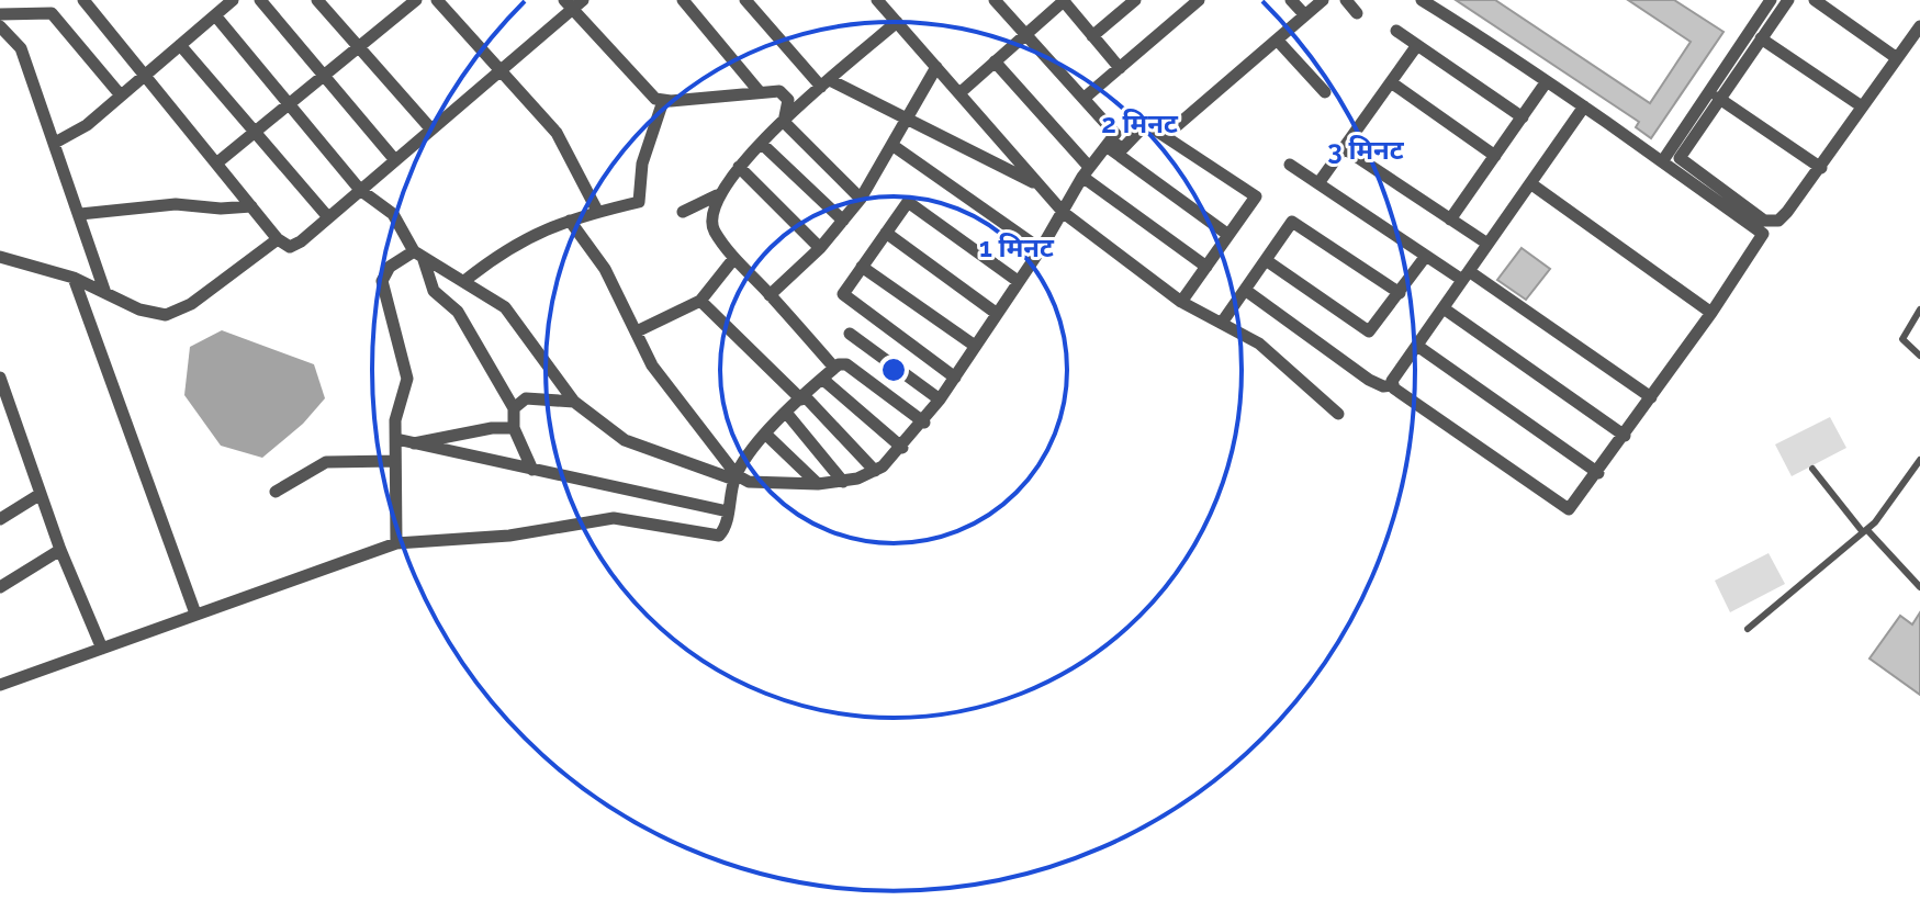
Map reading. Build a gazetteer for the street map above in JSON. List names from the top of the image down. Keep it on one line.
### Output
{"rings":["2 मिनट","3 मिनट","1 मिनट"]}
